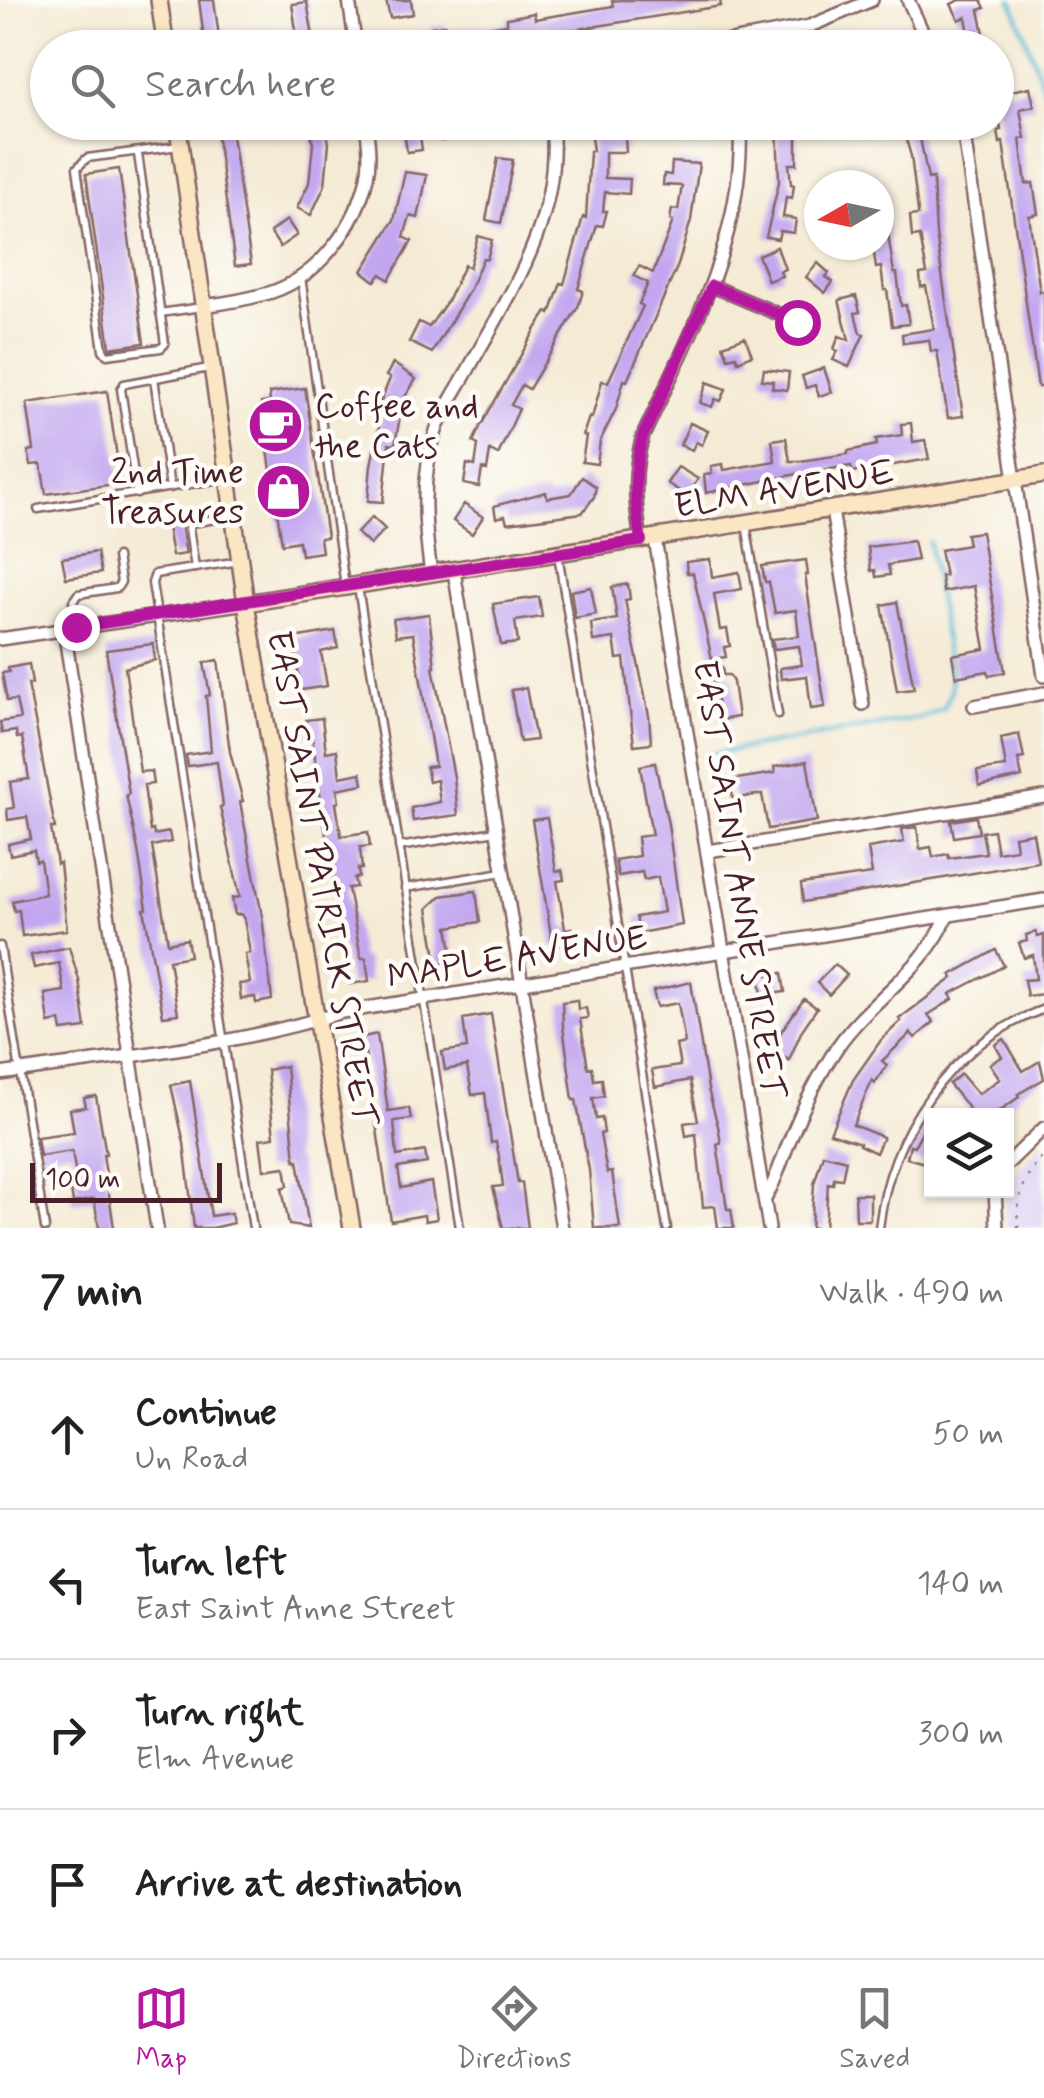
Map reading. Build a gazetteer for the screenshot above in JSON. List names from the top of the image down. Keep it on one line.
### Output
{"streets":{"main road":["ELM AVENUE","EAST SAINT PATRICK STREET"],"street":["EAST SAINT ANNE STREET","MAPLE AVENUE"]},"crossings":[["ELM AVENUE","EAST SAINT PATRICK STREET"],["ELM AVENUE","EAST SAINT ANNE STREET"],["EAST SAINT PATRICK STREET","MAPLE AVENUE"],["EAST SAINT ANNE STREET","MAPLE AVENUE"]],"places":{"cafe":["Coffee and the Cats"],"shop":["2nd Time Treasures"]},"scale_bar":"100 m","north":"left","page":{"search":"Search here","scale":"100 m","heading":["7 min","Walk · 490 m"],"list":[["Continue","Un Road","50 m"],["Turn left","East Saint Anne Street","140 m"],["Turn right","Elm Avenue","300 m"],"Arrive at destination"],"nav":["Map","Directions","Saved"]}}
